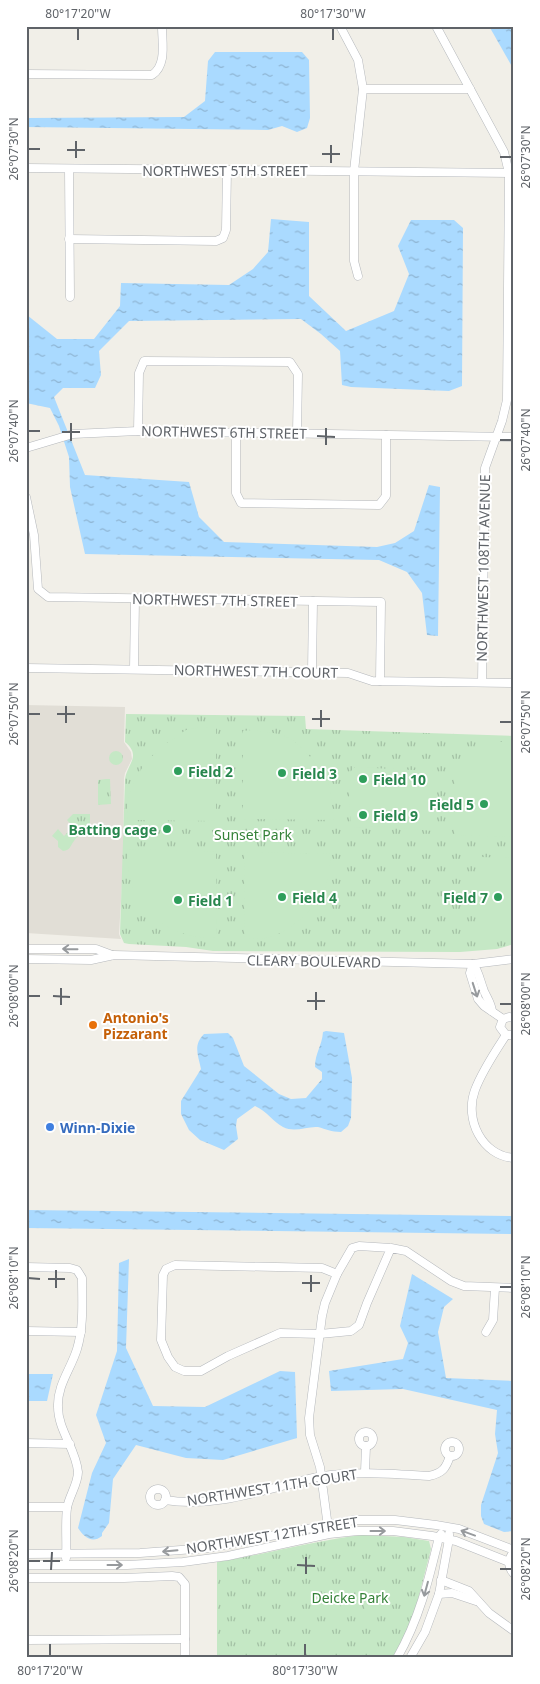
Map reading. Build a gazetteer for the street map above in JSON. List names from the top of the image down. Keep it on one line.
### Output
{"streets":{"street":["NORTHWEST 5TH STREET","NORTHWEST 6TH STREET","NORTHWEST 108TH AVENUE","NORTHWEST 7TH STREET","NORTHWEST 7TH COURT","CLEARY BOULEVARD","NORTHWEST 11TH COURT","NORTHWEST 12TH STREET"]},"crossings":[["NORTHWEST 5TH STREET","NORTHWEST 108TH AVENUE"],["NORTHWEST 6TH STREET","NORTHWEST 108TH AVENUE"],["NORTHWEST 108TH AVENUE","NORTHWEST 7TH COURT"],["NORTHWEST 7TH STREET","NORTHWEST 7TH COURT"]],"parks":["Sunset Park","Deicke Park"],"places":["Field 2","Field 3","Field 10","Field 5","Field 9","Batting cage","Field 4","Field 7","Field 1","Antonio's Pizzarant","Winn-Dixie"],"coordinates":["80°17'20\"W","80°17'30\"W","26°07'30\"N","26°07'40\"N","26°07'50\"N","26°08'00\"N","26°08'10\"N","26°08'20\"N"]}
